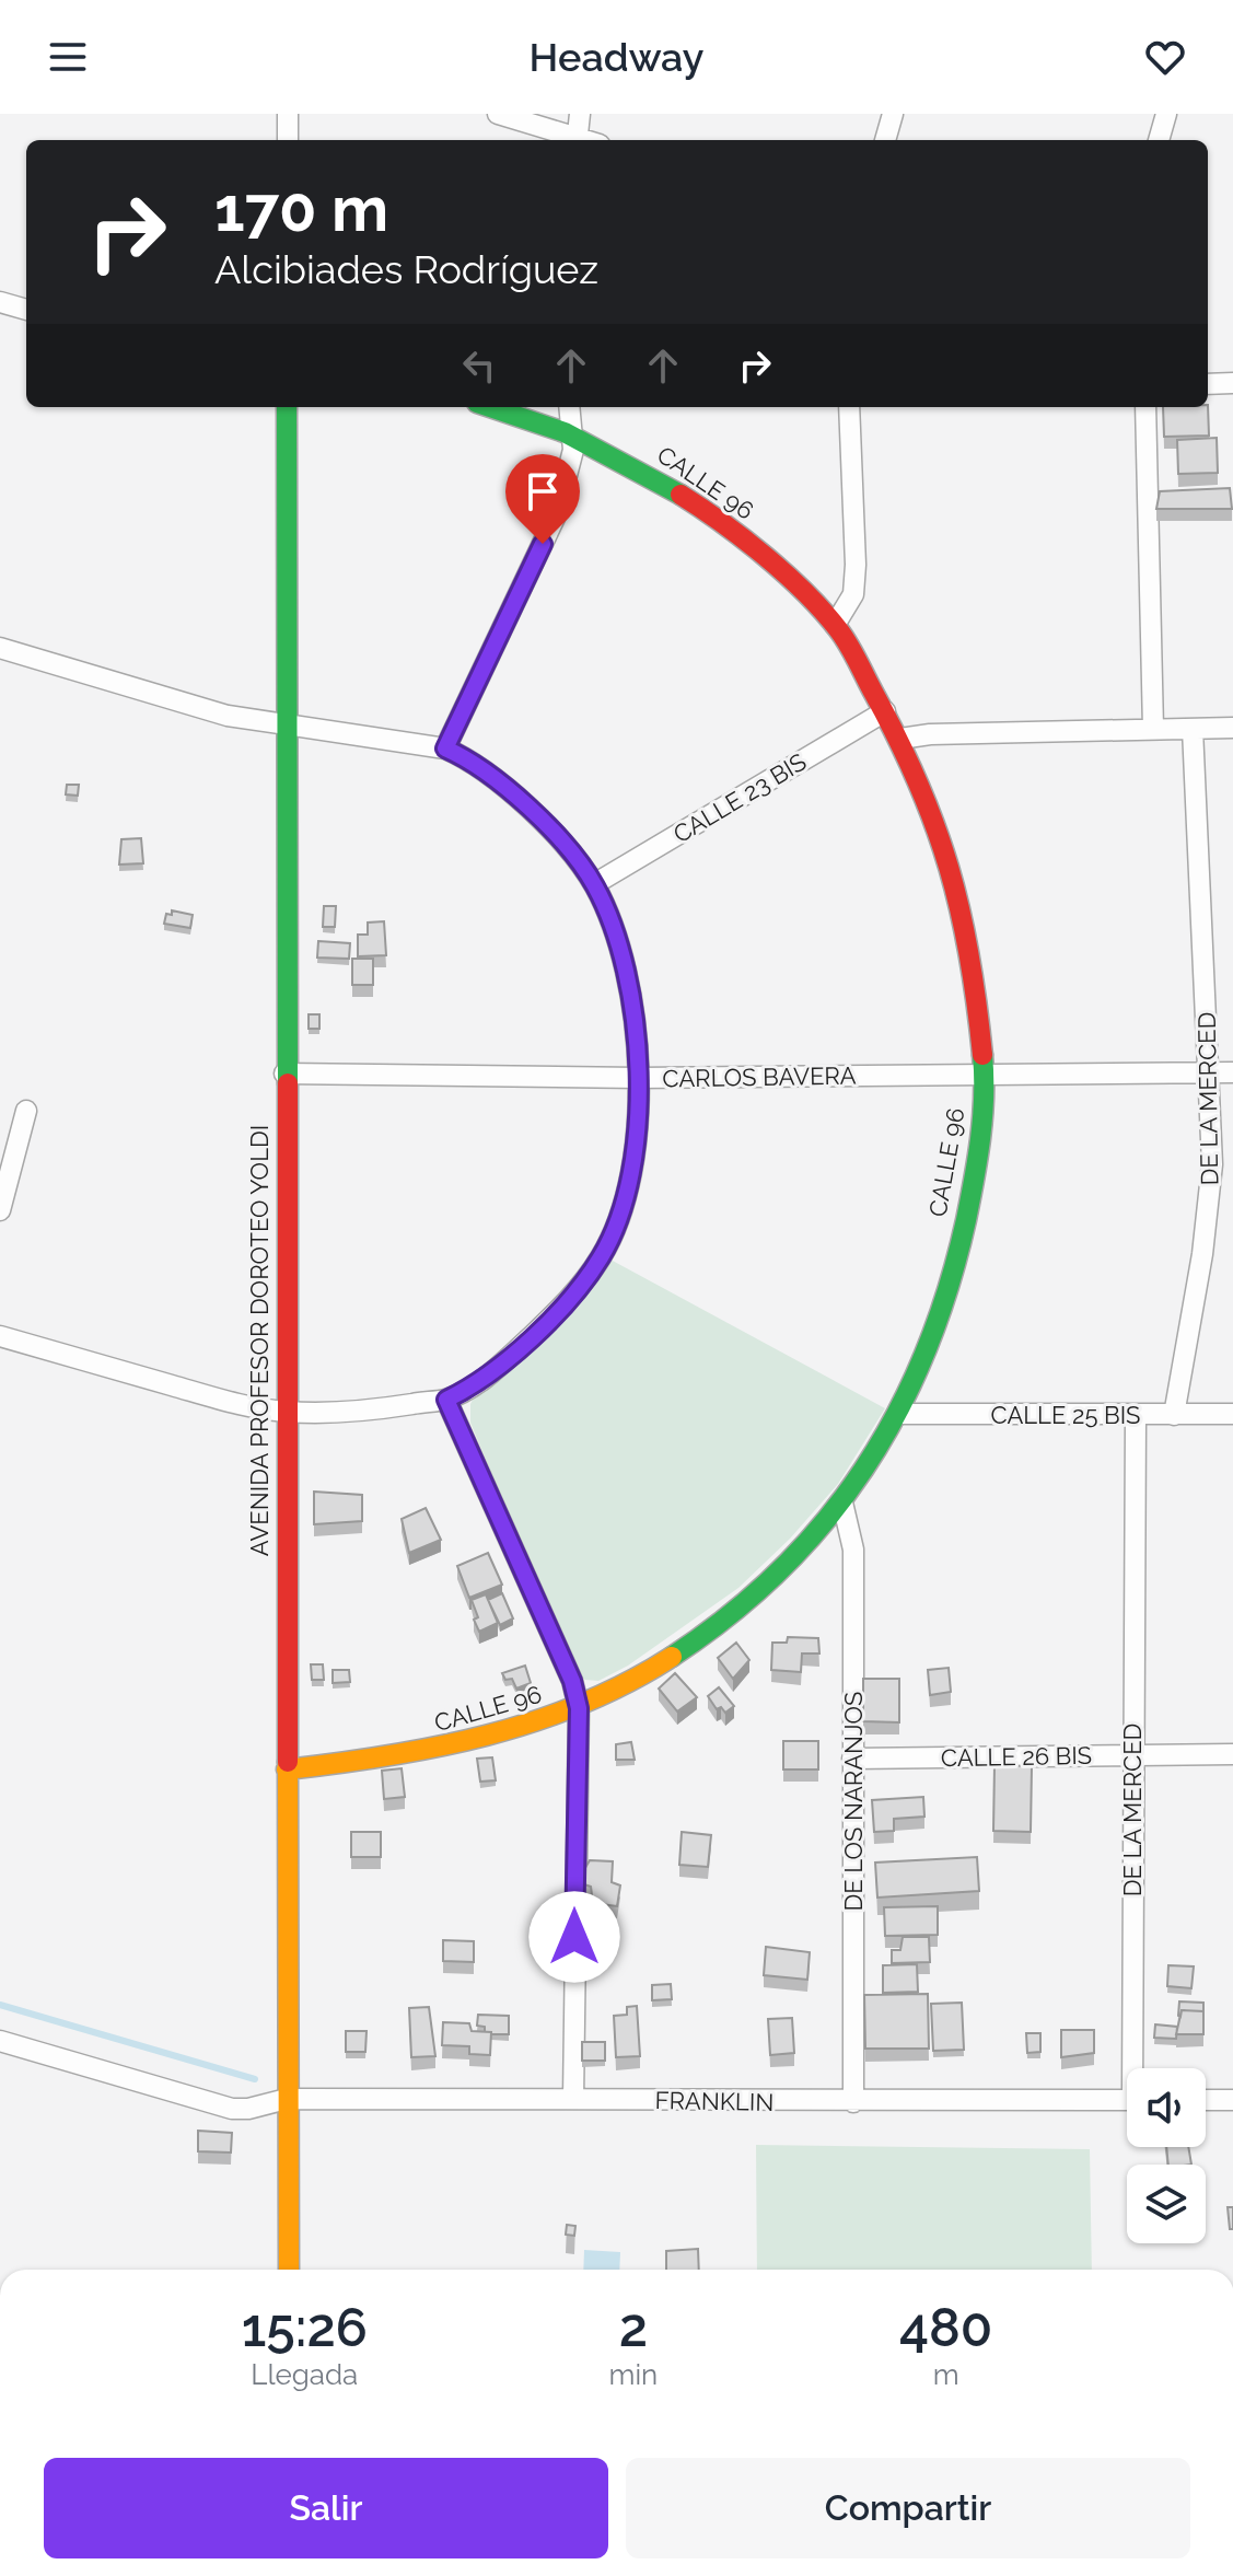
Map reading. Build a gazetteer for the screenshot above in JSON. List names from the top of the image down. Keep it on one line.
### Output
{"streets":{"street":["CALLE 96","CALLE 23 BIS","CARLOS BAVERA","DE LA MERCED","AVENIDA PROFESOR DOROTEO YOLDI","CALLE 25 BIS","CALLE 26 BIS","DE LOS NARANJOS","FRANKLIN"]},"crossings":[["CALLE 96","CALLE 23 BIS"],["CALLE 96","CARLOS BAVERA"],["CALLE 96","AVENIDA PROFESOR DOROTEO YOLDI"],["CALLE 96","CALLE 25 BIS"],["CALLE 96","DE LOS NARANJOS"],["CARLOS BAVERA","DE LA MERCED"],["CARLOS BAVERA","AVENIDA PROFESOR DOROTEO YOLDI"],["DE LA MERCED","CALLE 25 BIS"],["DE LA MERCED","CALLE 26 BIS"],["AVENIDA PROFESOR DOROTEO YOLDI","FRANKLIN"],["CALLE 26 BIS","DE LOS NARANJOS"],["DE LOS NARANJOS","FRANKLIN"]],"page":{"header":"Headway","turn":["170 m","Alcibiades Rodríguez"],"eta":["15:26","Llegada","2","min","480","m"],"buttons":["Salir","Compartir"]}}
